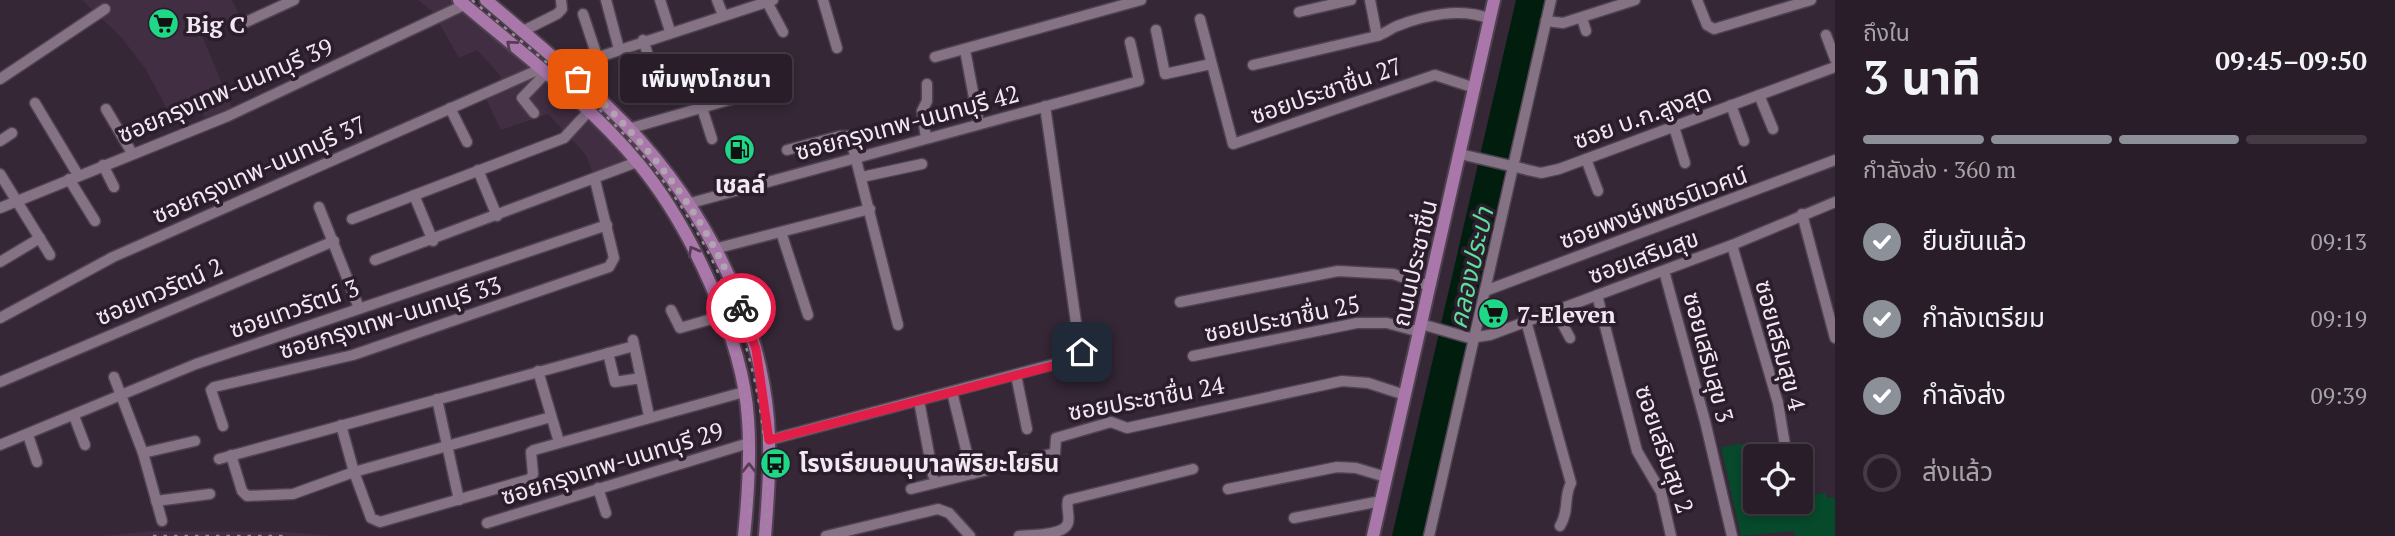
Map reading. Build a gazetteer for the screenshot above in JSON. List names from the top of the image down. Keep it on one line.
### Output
{"streets":{"main road":["ถนนประชาชื่น"],"street":["ซอยกรุงเทพ-นนทบุรี 39","ซอยประชาชื่น 27","ซอย บ.ก.สูงสุด","ซอยกรุงเทพ-นนทบุรี 42","ซอยกรุงเทพ-นนทบุรี 37","ซอยพงษ์เพชรนิเวศน์","ซอยเสริมสุข","ซอยเทวรัตน์ 2","ซอยเทวรัตน์ 3","ซอยกรุงเทพ-นนทบุรี 33","ซอยประชาชื่น 25","ซอยเสริมสุข 4","ซอยเสริมสุข 3","ซอยประชาชื่น 24","ซอยเสริมสุข 2","ซอยกรุงเทพ-นนทบุรี 29"]},"crossings":[["ซอยประชาชื่น 27","ถนนประชาชื่น"],["ซอย บ.ก.สูงสุด","ถนนประชาชื่น"],["ซอยเสริมสุข","ซอยเสริมสุข 4"],["ซอยเสริมสุข","ซอยเสริมสุข 3"],["ซอยเสริมสุข","ซอยเสริมสุข 2"],["ถนนประชาชื่น","ซอยประชาชื่น 25"],["ถนนประชาชื่น","ซอยประชาชื่น 24"],["ซอยเทวรัตน์ 3","ซอยกรุงเทพ-นนทบุรี 33"]],"water":["คลองประปา"],"places":{"supermarket":["Big C","7-Eleven"],"other":["เพิ่มพุงโภชนา"],"fuel station":["เชลล์"],"bus stop":["โรงเรียนอนุบาลพิริยะโยธิน"]},"page":{"heading":["3 นาที","ถึงใน","09:45–09:50"],"bubble":"เพิ่มพุงโภชนา","bar":"กำลังส่ง · 360 m","list":[["ยืนยันแล้ว","09:13"],["กำลังเตรียม","09:19"],["กำลังส่ง","09:39"],"ส่งแล้ว"]}}
